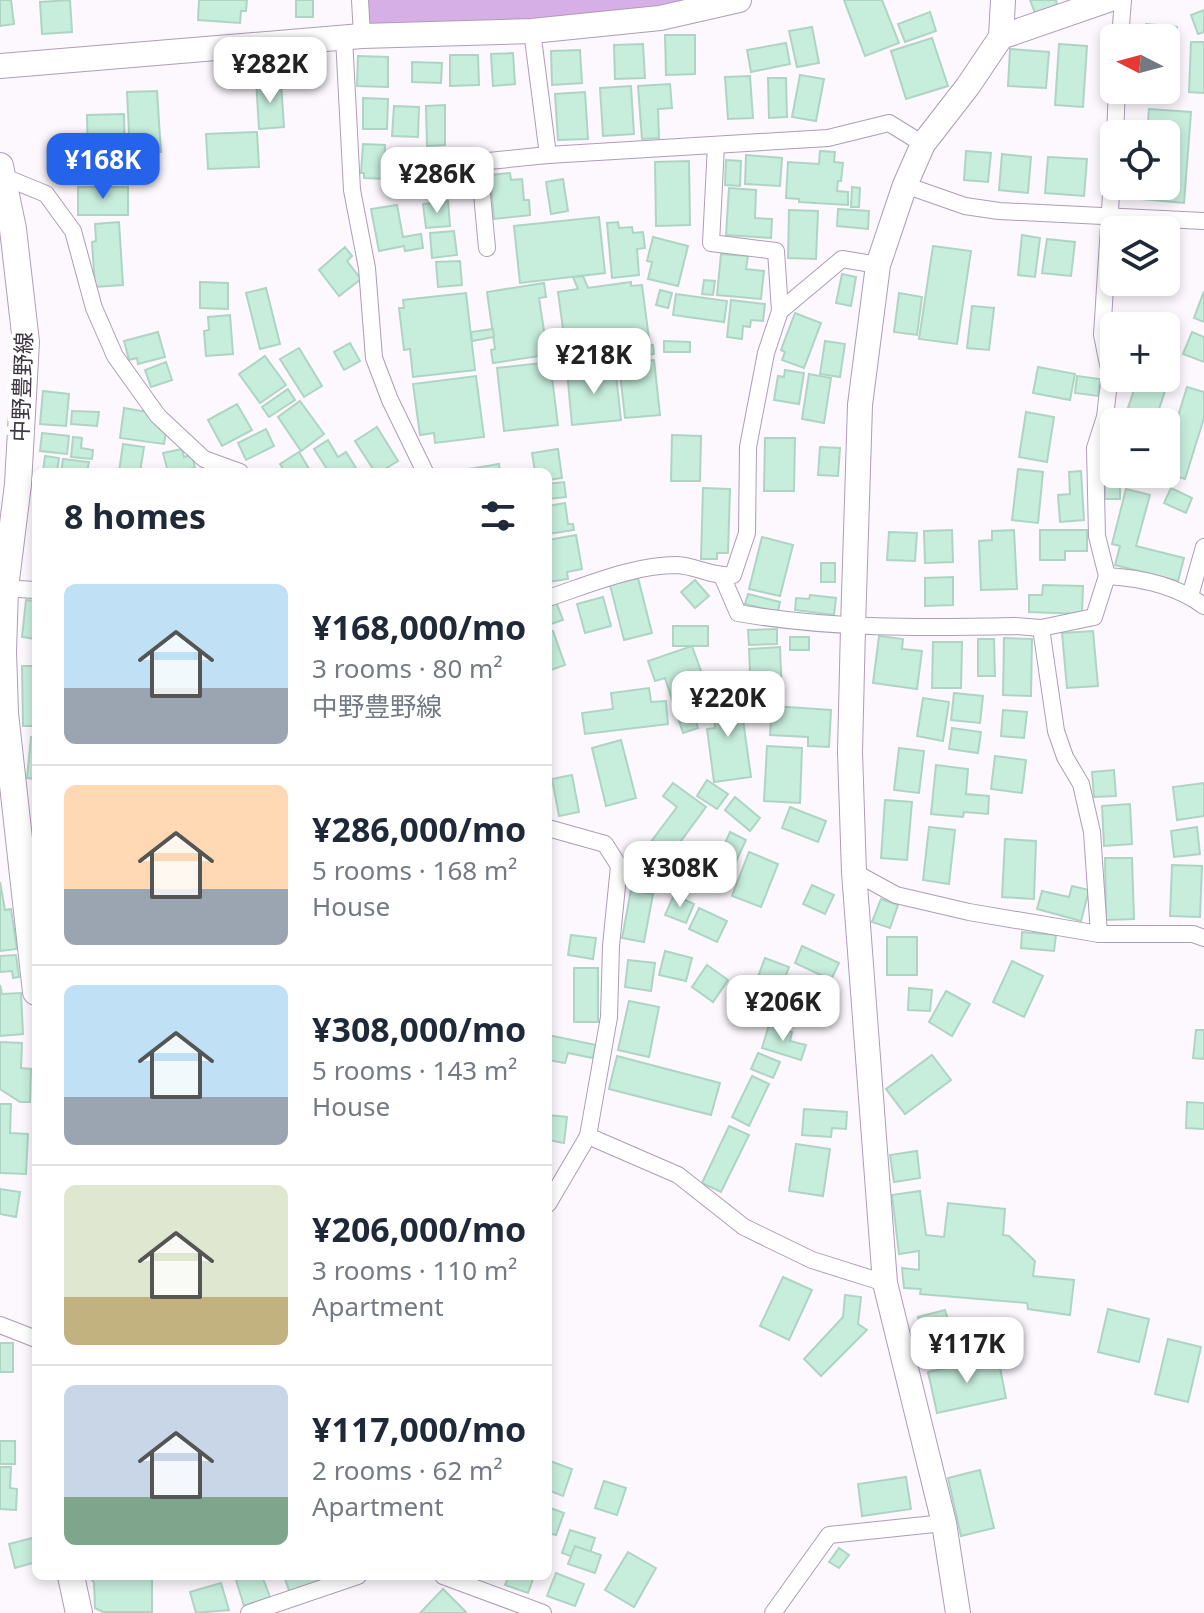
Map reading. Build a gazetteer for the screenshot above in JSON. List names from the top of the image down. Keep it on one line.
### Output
{"streets":{"main road":["中野豊野線"]},"north":"left","page":{"map_buttons":["+","−"],"price":["¥282K","¥168K","¥286K","¥218K","¥220K","¥308K","¥206K","¥117K"],"heading":"8 homes","list":[{"name":"¥168,000/mo","note":"3 rooms · 80 m² · 中野豊野線"},{"name":"¥286,000/mo","note":"5 rooms · 168 m² · House"},{"name":"¥308,000/mo","note":"5 rooms · 143 m² · House"},{"name":"¥206,000/mo","note":"3 rooms · 110 m² · Apartment"},{"name":"¥117,000/mo","note":"2 rooms · 62 m² · Apartment"}]}}
